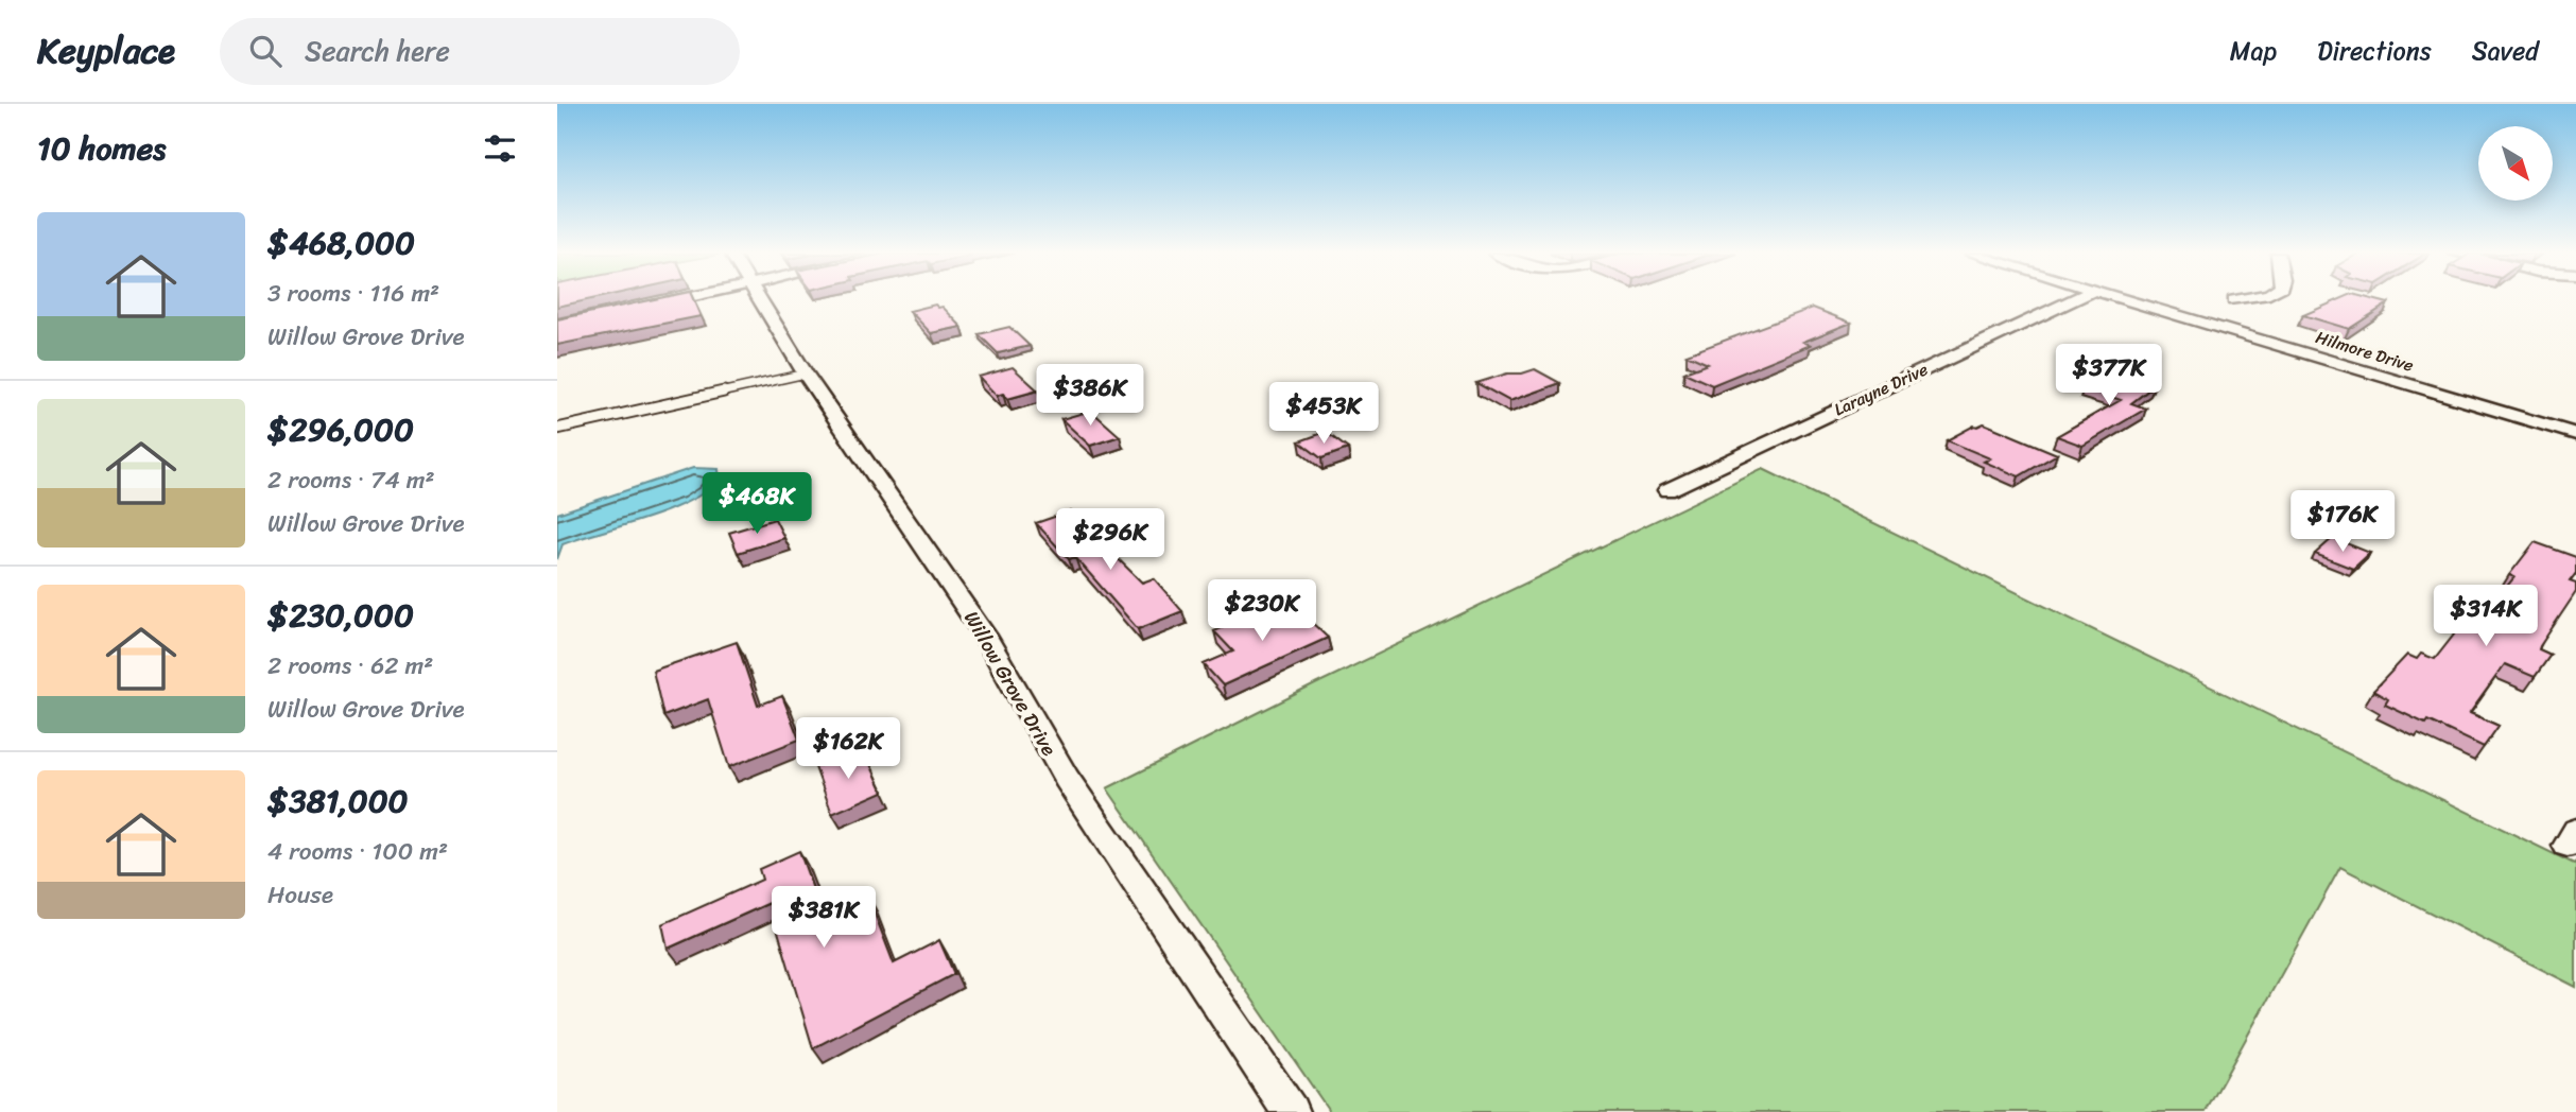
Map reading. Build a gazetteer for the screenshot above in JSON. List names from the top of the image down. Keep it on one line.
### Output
{"streets":{"street":["Hilmore Drive","Larayne Drive","Willow Grove Drive"]},"north":"bottom right","page":{"header":"Keyplace","search":"Search here","nav":["Map","Directions","Saved"],"heading":"10 homes","list":[{"name":"$468,000","note":"3 rooms · 116 m² · Willow Grove Drive"},{"name":"$296,000","note":"2 rooms · 74 m² · Willow Grove Drive"},{"name":"$230,000","note":"2 rooms · 62 m² · Willow Grove Drive"},{"name":"$381,000","note":"4 rooms · 100 m² · House"}],"price":["$377K","$386K","$453K","$468K","$176K","$296K","$230K","$314K","$162K","$381K"]}}
